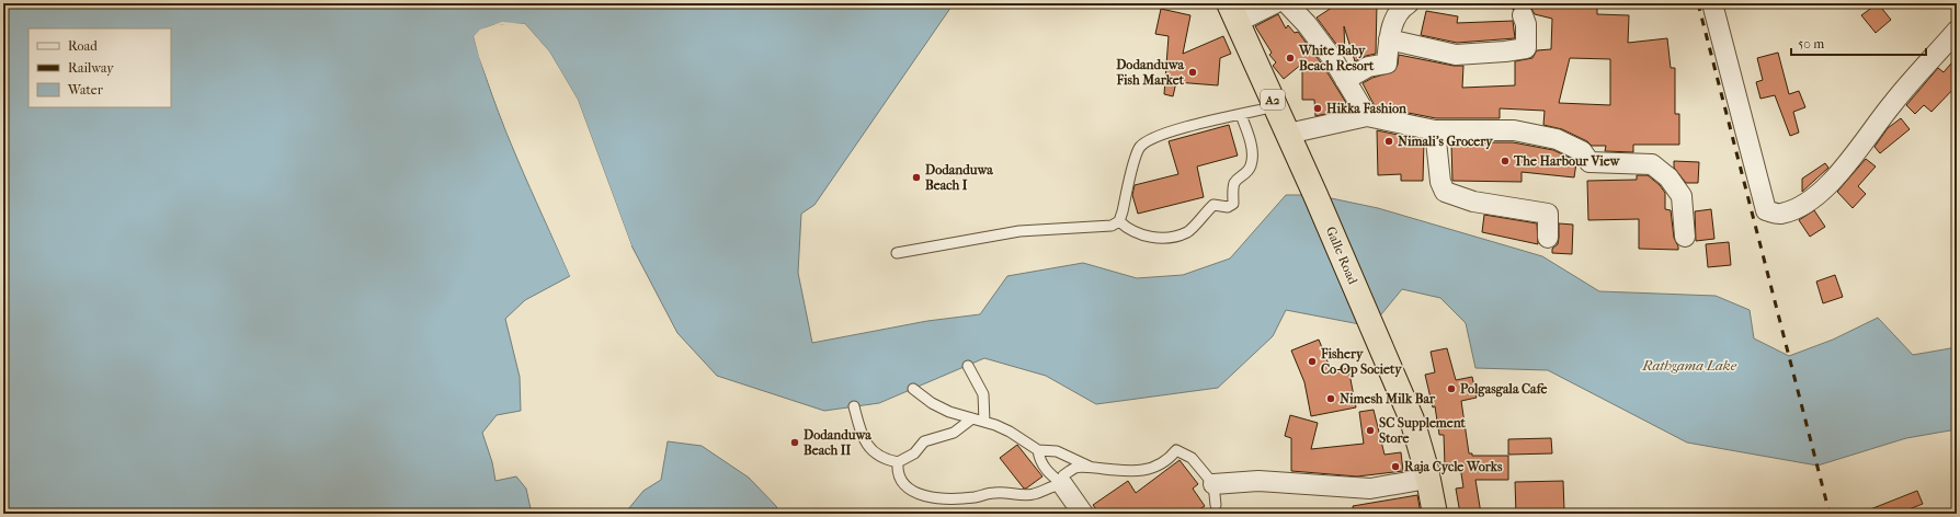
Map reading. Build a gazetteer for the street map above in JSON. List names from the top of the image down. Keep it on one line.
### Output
{"streets":{"highway":["A2","Galle Road"]},"water":["Rathgama Lake"],"places":["White Baby Beach Resort","Dodanduwa Fish Market","Hikka Fashion","Nimali's Grocery","The Harbour View","Dodanduwa Beach I","Fishery Co-Op Society","Polgasgala Cafe","Nimesh Milk Bar","SC Supplement Store","Dodanduwa Beach II","Raja Cycle Works"],"legend":["Road","Railway","Water"],"scale_bar":"50 m"}
